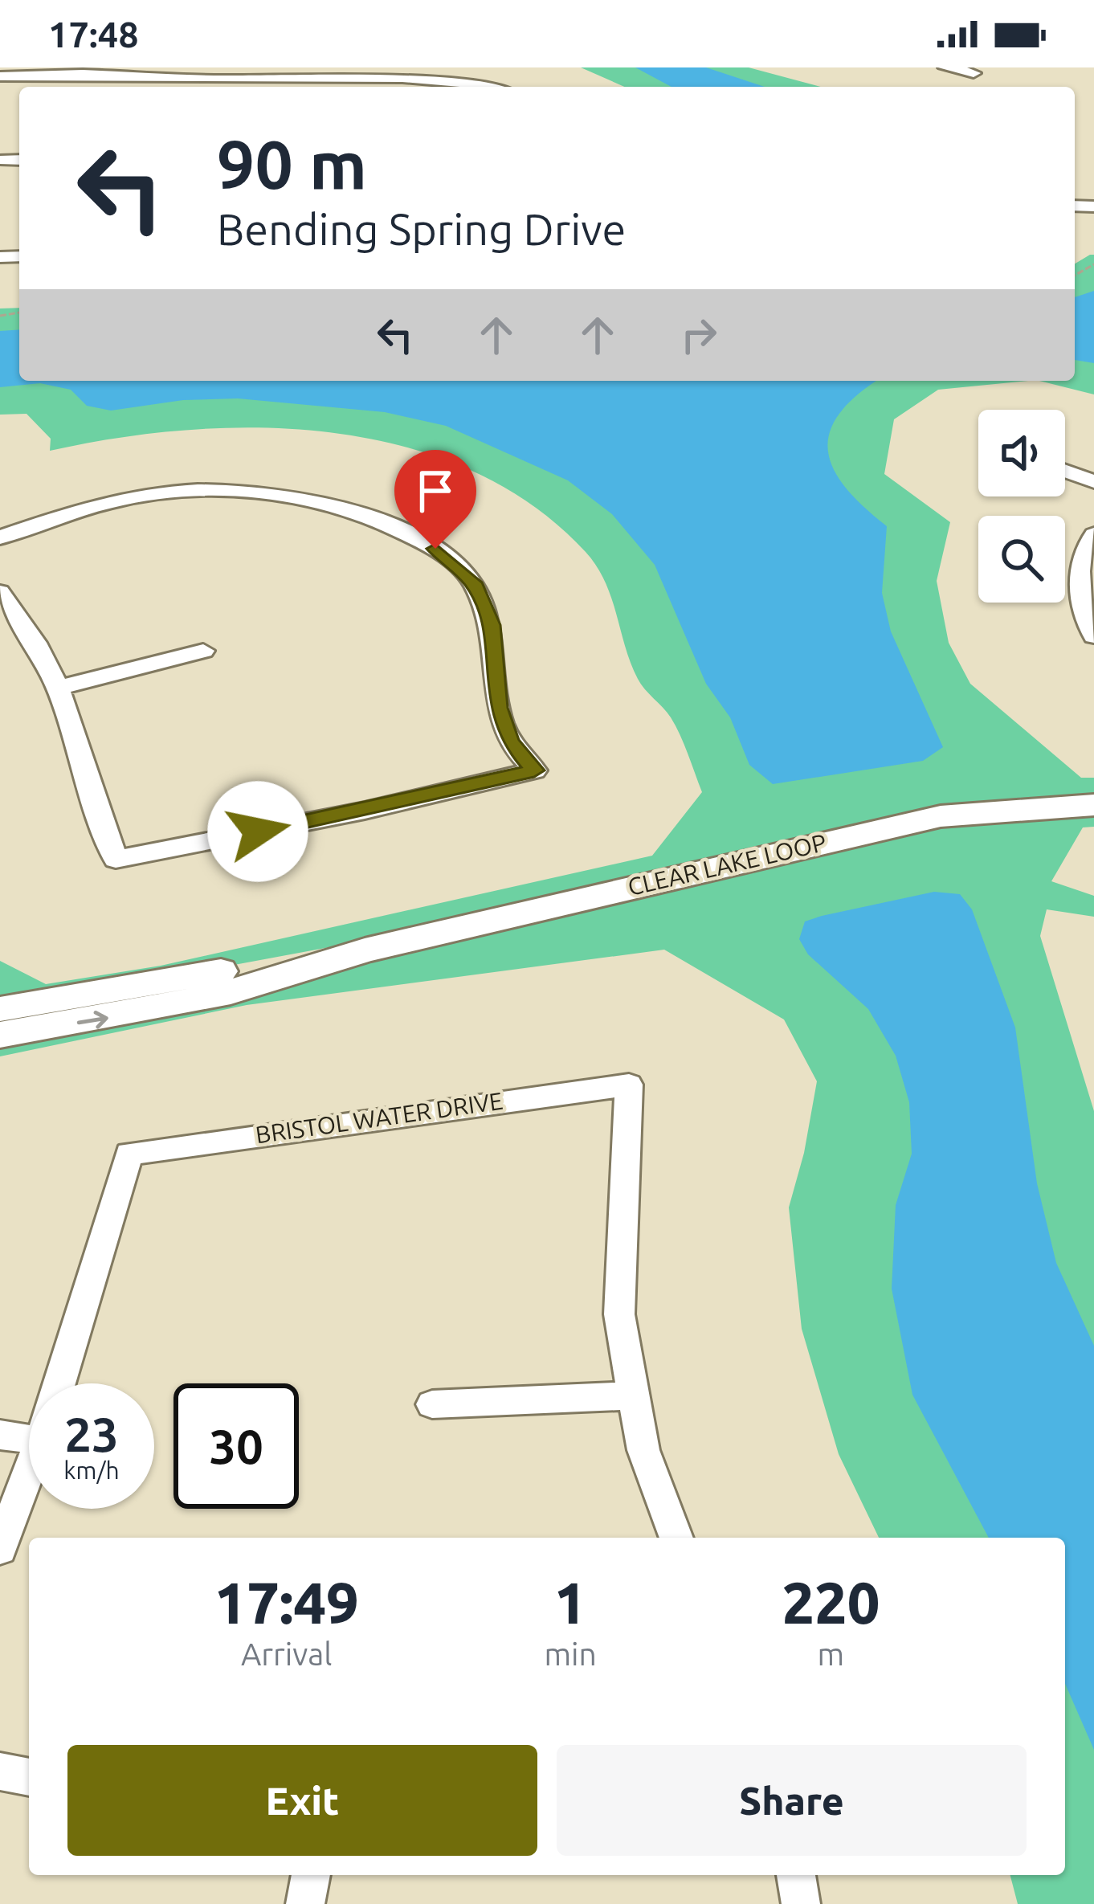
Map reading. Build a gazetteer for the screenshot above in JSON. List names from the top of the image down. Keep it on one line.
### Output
{"streets":{"street":["CLEAR LAKE LOOP","BRISTOL WATER DRIVE"]},"page":{"status":"17:48","turn":["90 m","Bending Spring Drive"],"speed":"23 km/h","limit":"30","eta":["17:49","Arrival","1","min","220","m"],"buttons":["Exit","Share"]}}
